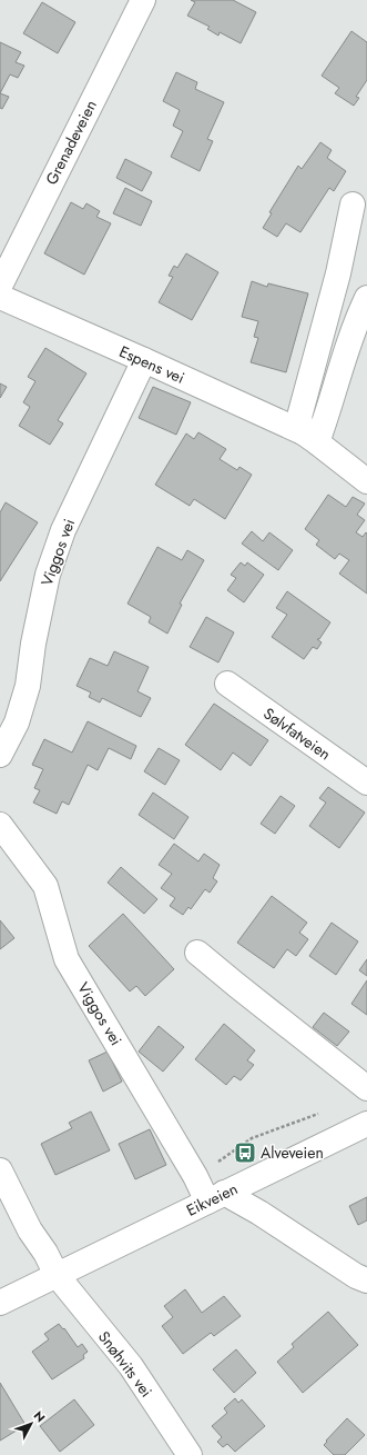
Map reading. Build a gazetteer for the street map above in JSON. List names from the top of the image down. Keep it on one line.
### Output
{"streets":{"street":["Grenadeveien","Espens vei","Viggos vei","Sølvfatveien","Eikveien","Snøhvits vei"]},"crossings":[["Espens vei","Viggos vei"],["Viggos vei","Eikveien"],["Eikveien","Snøhvits vei"]],"places":{"bus stop":["Alveveien"]},"north":"top right"}
